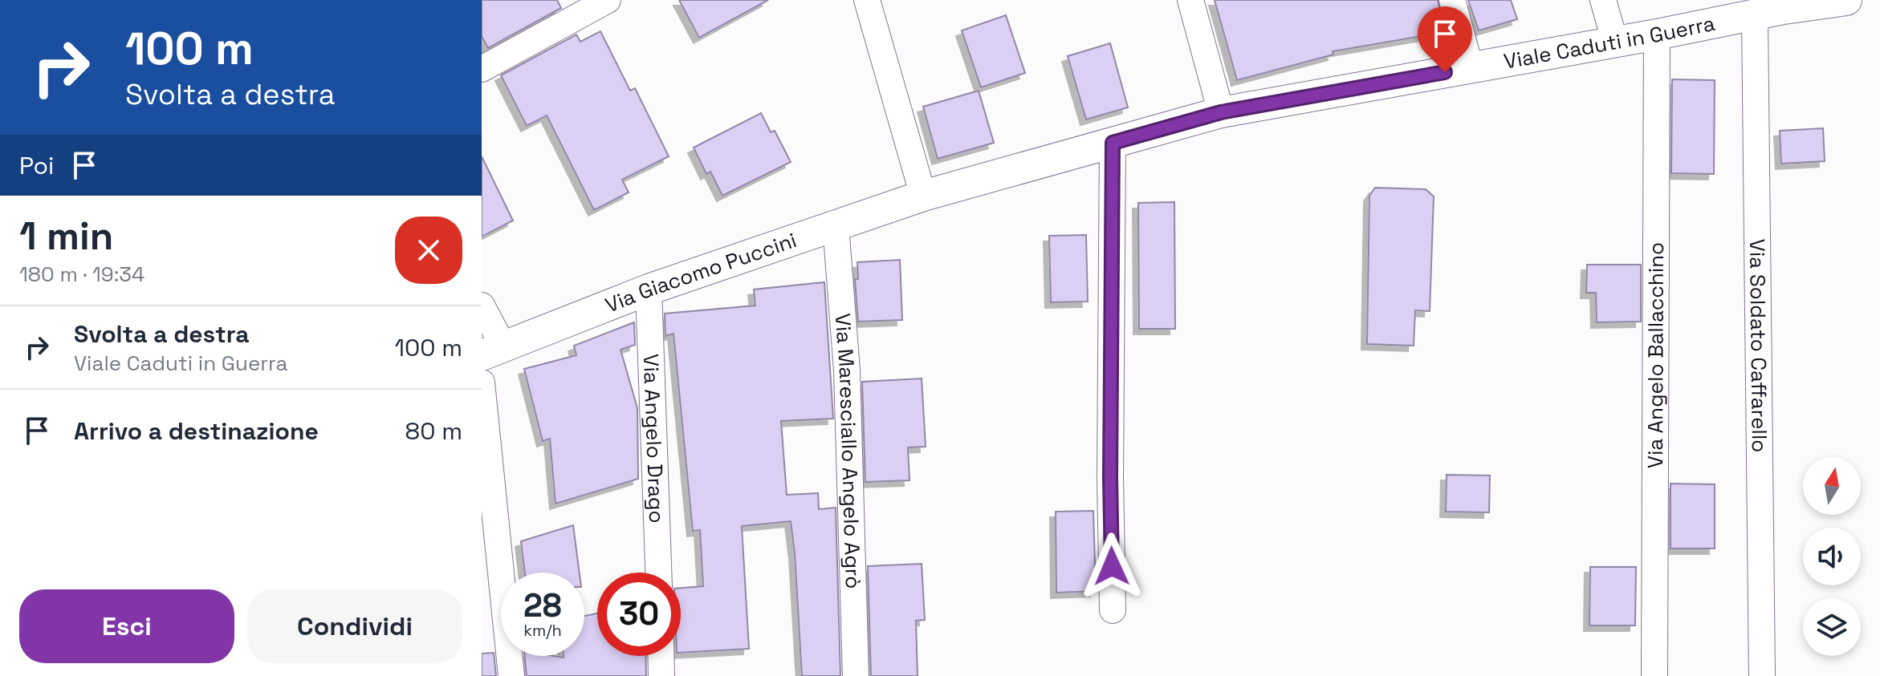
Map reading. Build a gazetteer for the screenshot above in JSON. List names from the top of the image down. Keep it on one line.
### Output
{"streets":{"street":["Viale Caduti in Guerra","Via Giacomo Puccini","Via Soldato Caffarello","Via Angelo Ballacchino","Via Angelo Drago","Via Maresciallo Angelo Agrò"]},"crossings":[["Viale Caduti in Guerra","Via Giacomo Puccini"],["Viale Caduti in Guerra","Via Soldato Caffarello"],["Viale Caduti in Guerra","Via Angelo Ballacchino"],["Via Giacomo Puccini","Via Angelo Drago"],["Via Giacomo Puccini","Via Maresciallo Angelo Agrò"]],"north":"top","page":{"turn":["100 m","Svolta a destra"],"then":"Poi","heading":["1 min","180 m · 19:34"],"list":[{"name":"Svolta a destra","note":"Viale Caduti in Guerra","value":"100 m"},{"name":"Arrivo a destinazione","value":"80 m"}],"speed":"28 km/h","limit":"30","buttons":["Esci","Condividi"]}}
